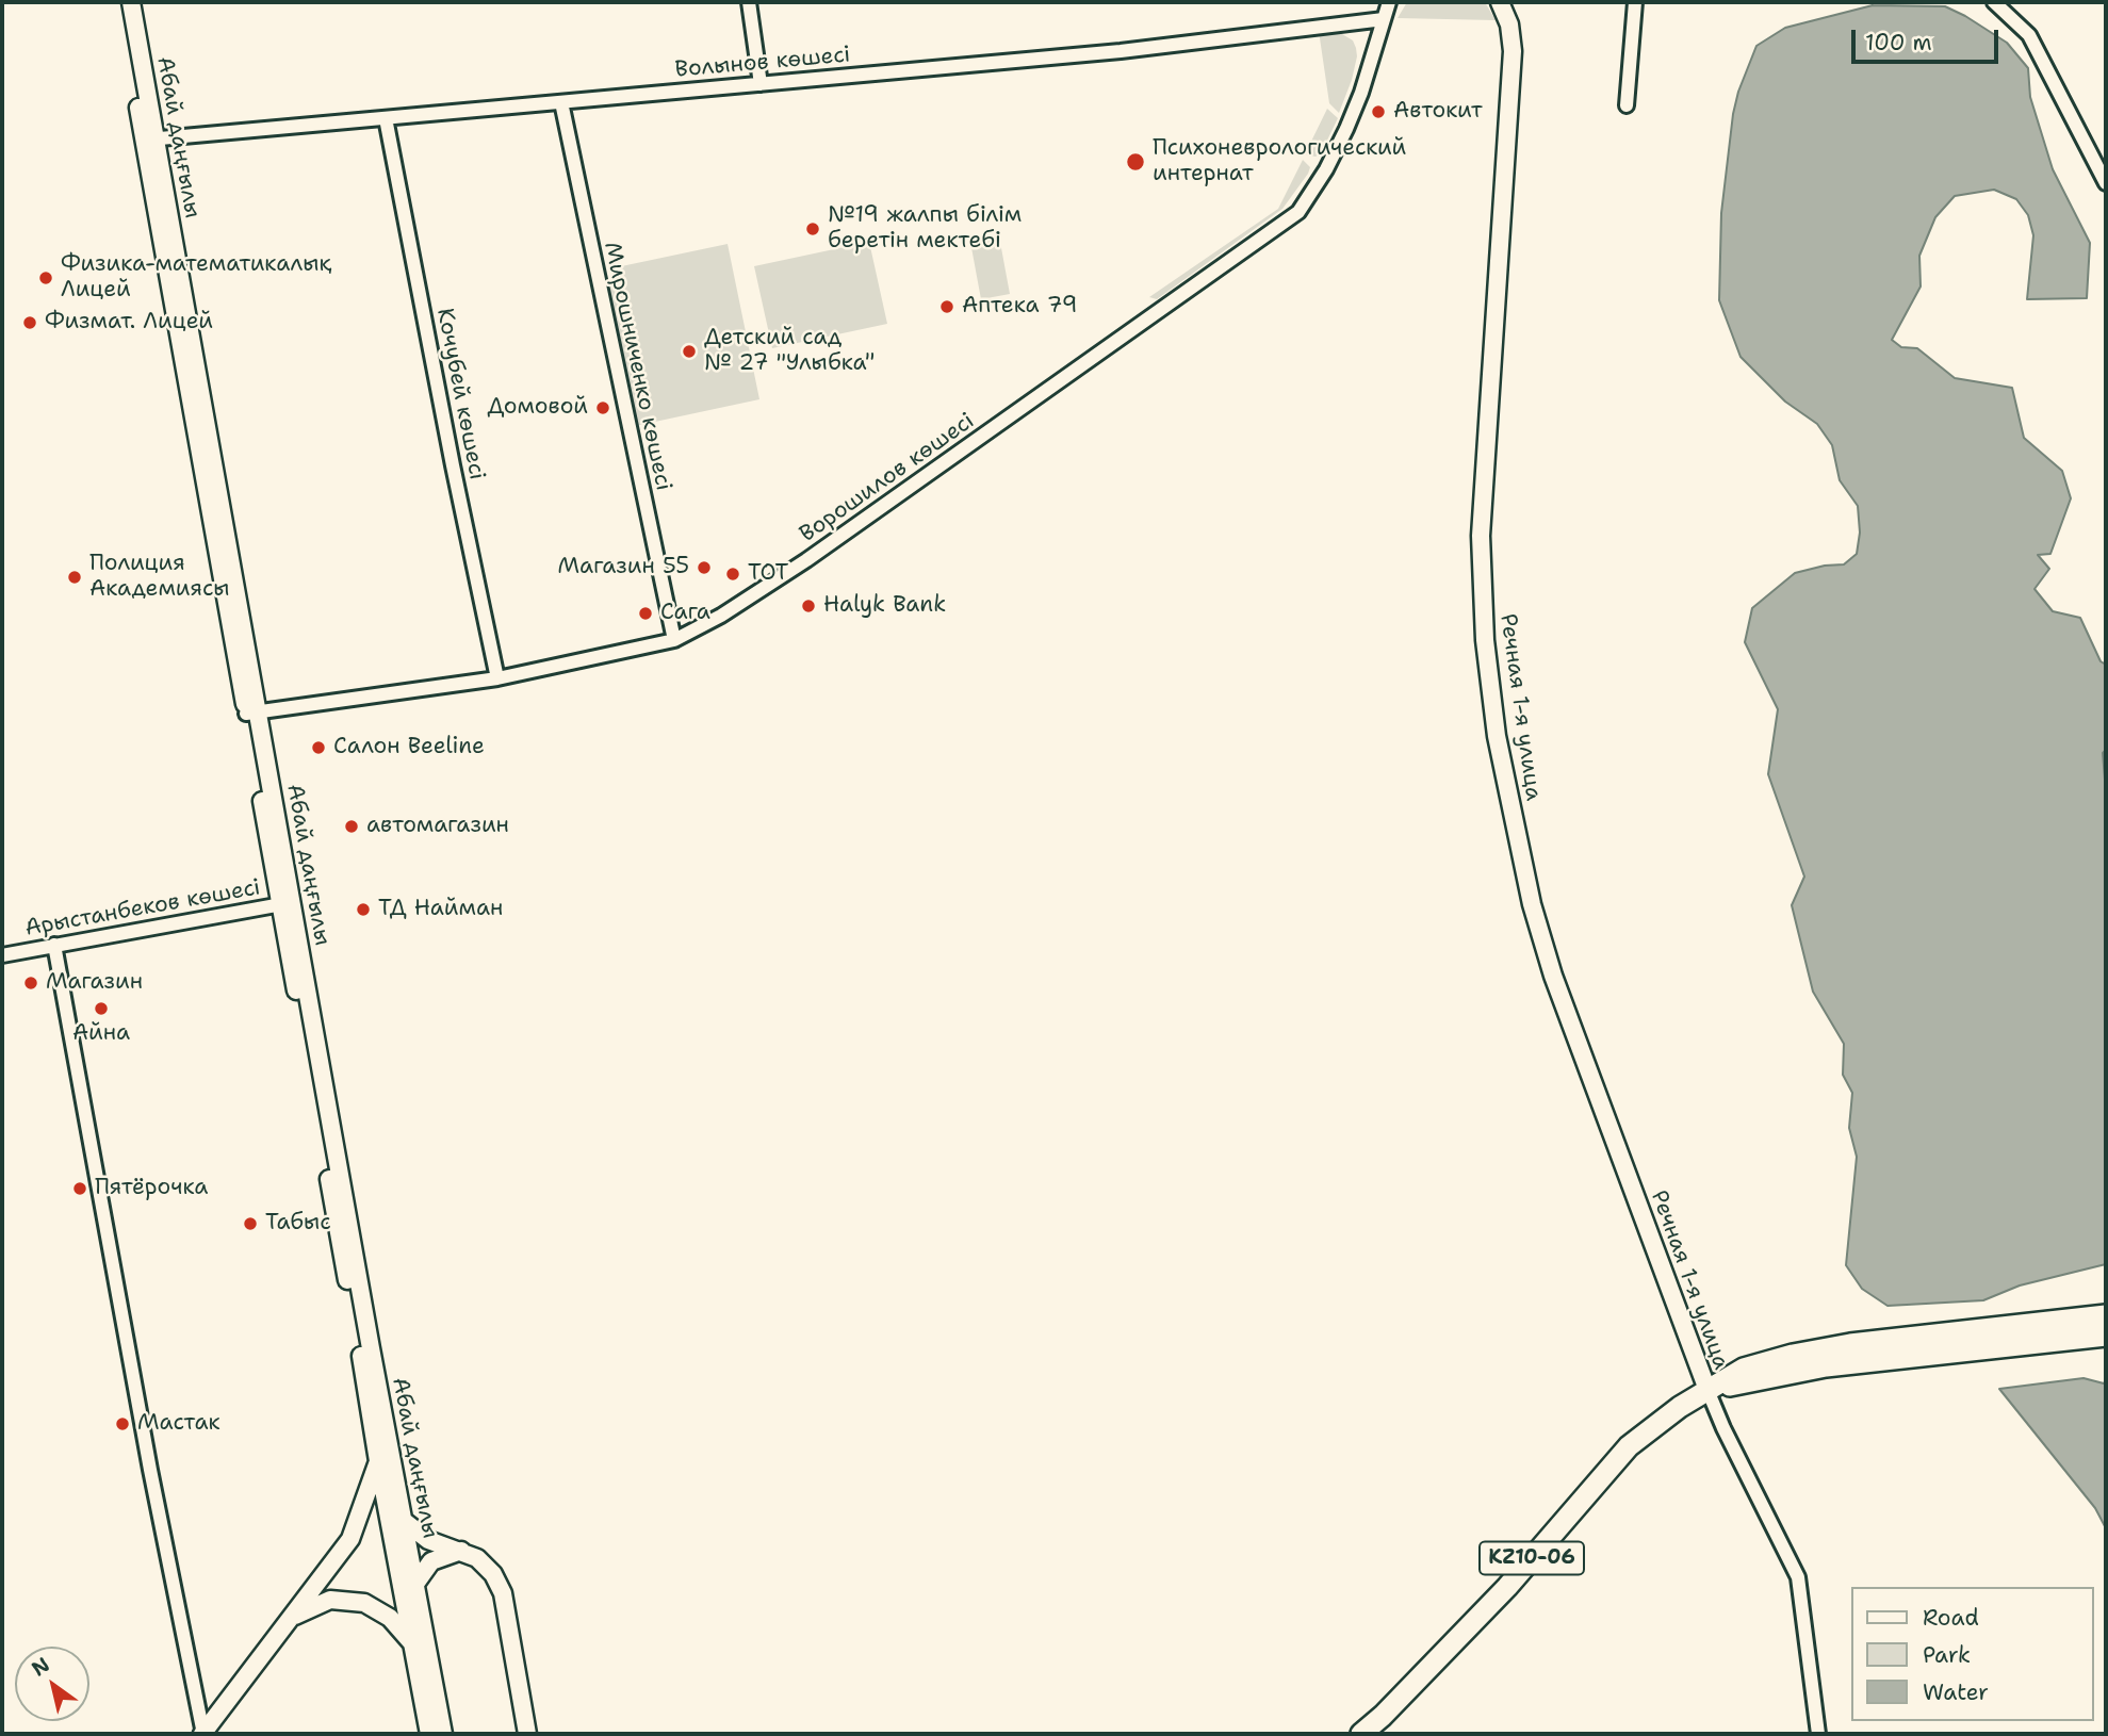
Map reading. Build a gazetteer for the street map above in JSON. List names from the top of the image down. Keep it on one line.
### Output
{"streets":{"highway":["KZ10-06"],"main road":["Абай даңғылы","Речная 1-я улица"],"street":["Волынов көшесі","Мирошниченко көшесі","Кочубей көшесі","Ворошилов көшесі","Арыстанбеков көшесі"]},"crossings":[["Волынов көшесі","Абай даңғылы"],["Волынов көшесі","Мирошниченко көшесі"],["Волынов көшесі","Кочубей көшесі"],["Волынов көшесі","Ворошилов көшесі"],["Абай даңғылы","Ворошилов көшесі"],["Абай даңғылы","Арыстанбеков көшесі"],["Мирошниченко көшесі","Ворошилов көшесі"],["Кочубей көшесі","Ворошилов көшесі"],["Речная 1-я улица","KZ10-06"]],"places":["Автокит","Психоневрологический интернат","№19 жалпы білім беретін мектебі","Физика-математикалық Лицей","Аптека 79","Физмат. Лицей","Детский сад № 27 \"Улыбка\"","Домовой","Магазин 55","ТОТ","Полиция Академиясы","Halyk Bank","Сага","Cалон Beeline","автомагазин","ТД Найман","Магазин","Айна","Пятёрочка","Табыс","Мастак"],"legend":["Road","Park","Water"],"scale_bar":"100 m","north":"top left"}
